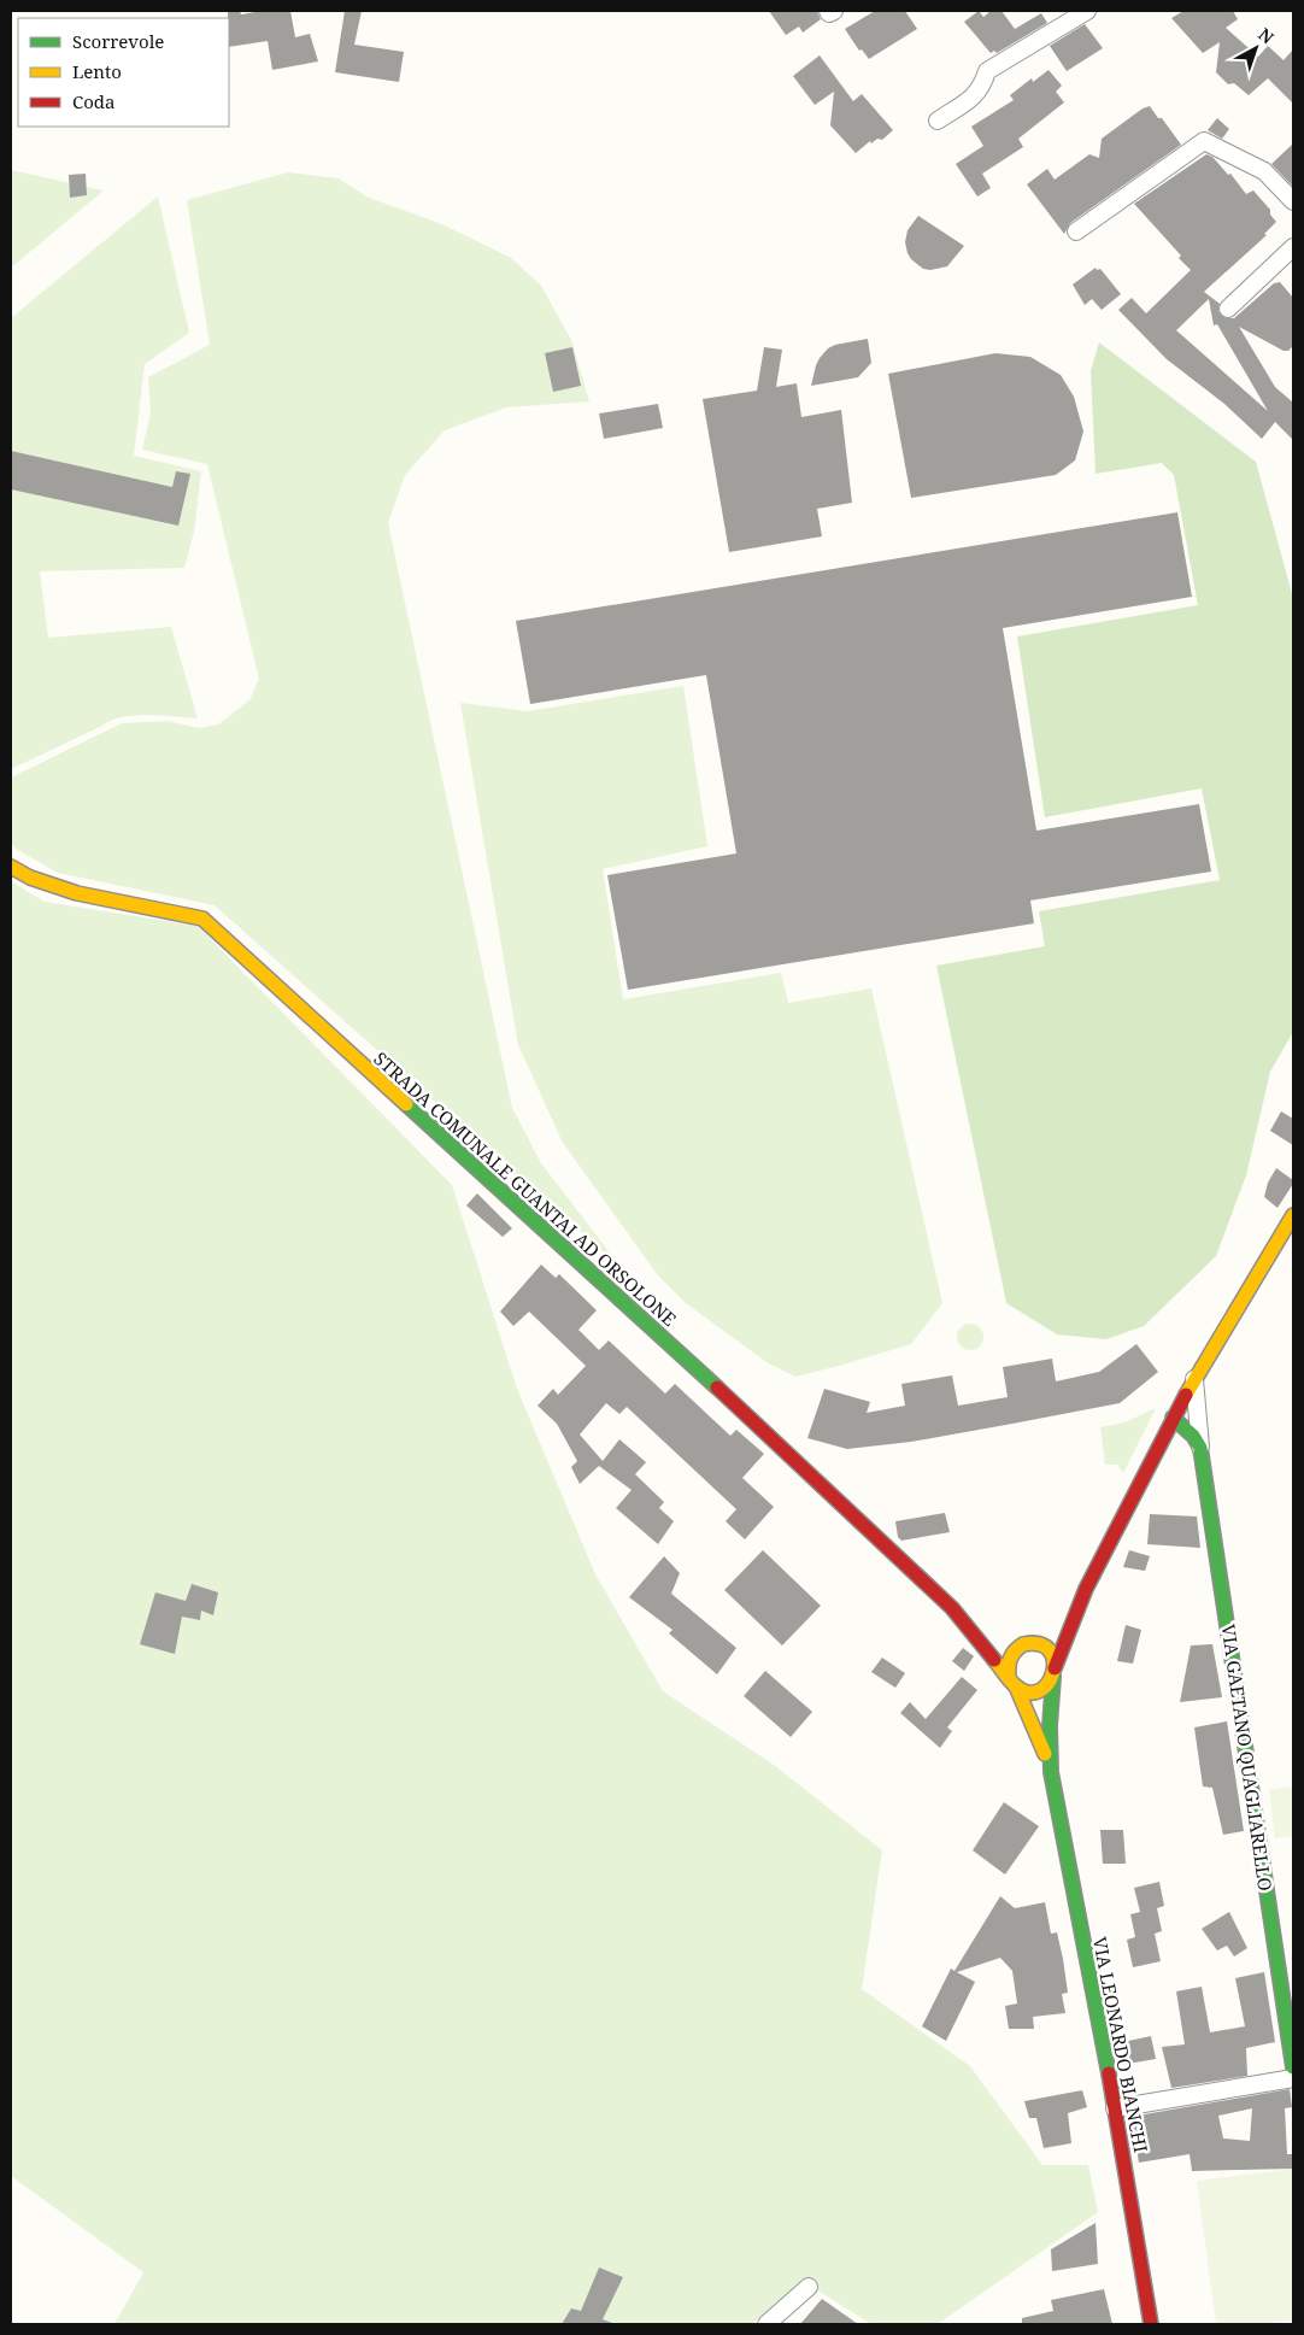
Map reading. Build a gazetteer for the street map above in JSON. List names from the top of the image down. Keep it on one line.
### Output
{"streets":{"street":["STRADA COMUNALE GUANTAI AD ORSOLONE","VIA GAETANO QUAGLIARELLO","VIA LEONARDO BIANCHI"]},"crossings":[["STRADA COMUNALE GUANTAI AD ORSOLONE","VIA LEONARDO BIANCHI"]],"legend":["Scorrevole","Lento","Coda"],"north":"top right"}
